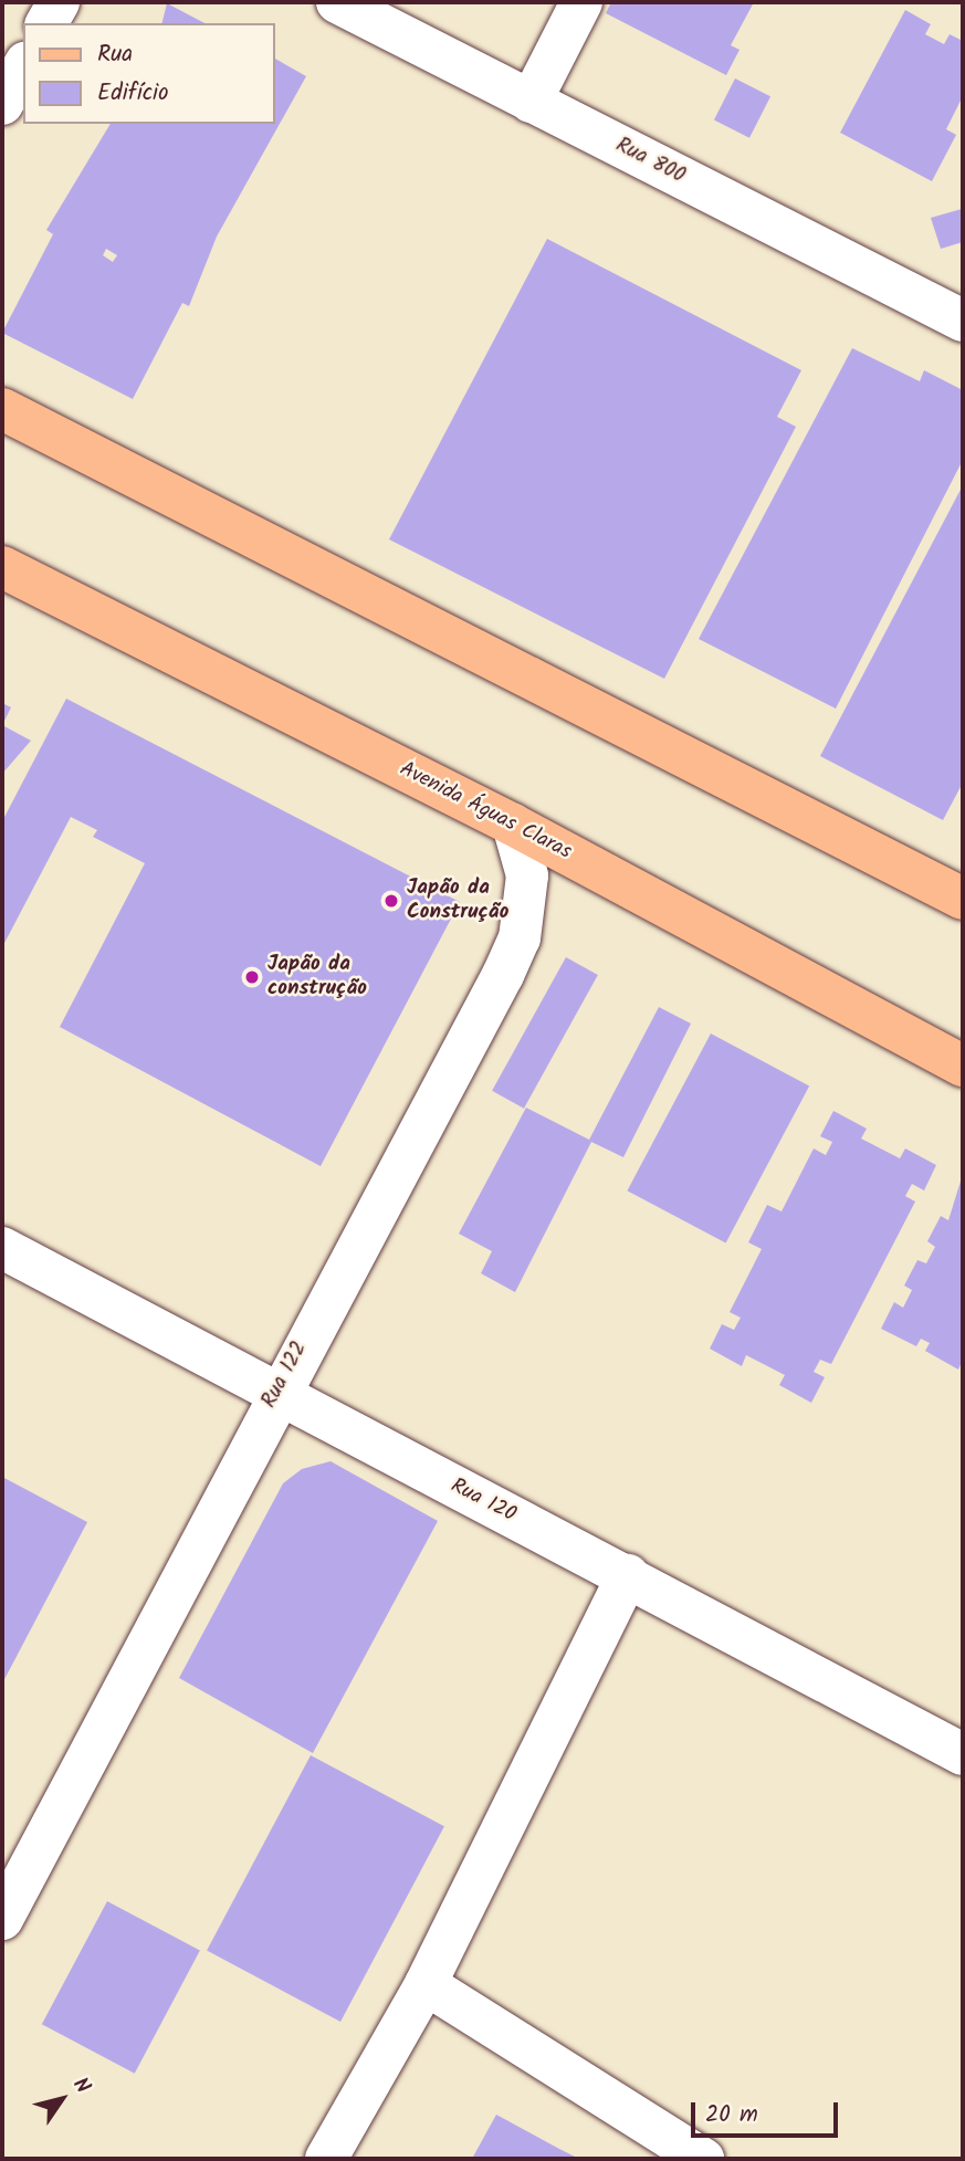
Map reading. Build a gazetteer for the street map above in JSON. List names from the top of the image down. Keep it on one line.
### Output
{"streets":{"main road":["Avenida Águas Claras"],"street":["Rua 800","Rua 122","Rua 120"]},"crossings":[["Avenida Águas Claras","Rua 122"],["Rua 122","Rua 120"]],"places":["Japão da Construção","Japão da construção"],"legend":["Rua","Edifício"],"scale_bar":"20 m","north":"top right"}
